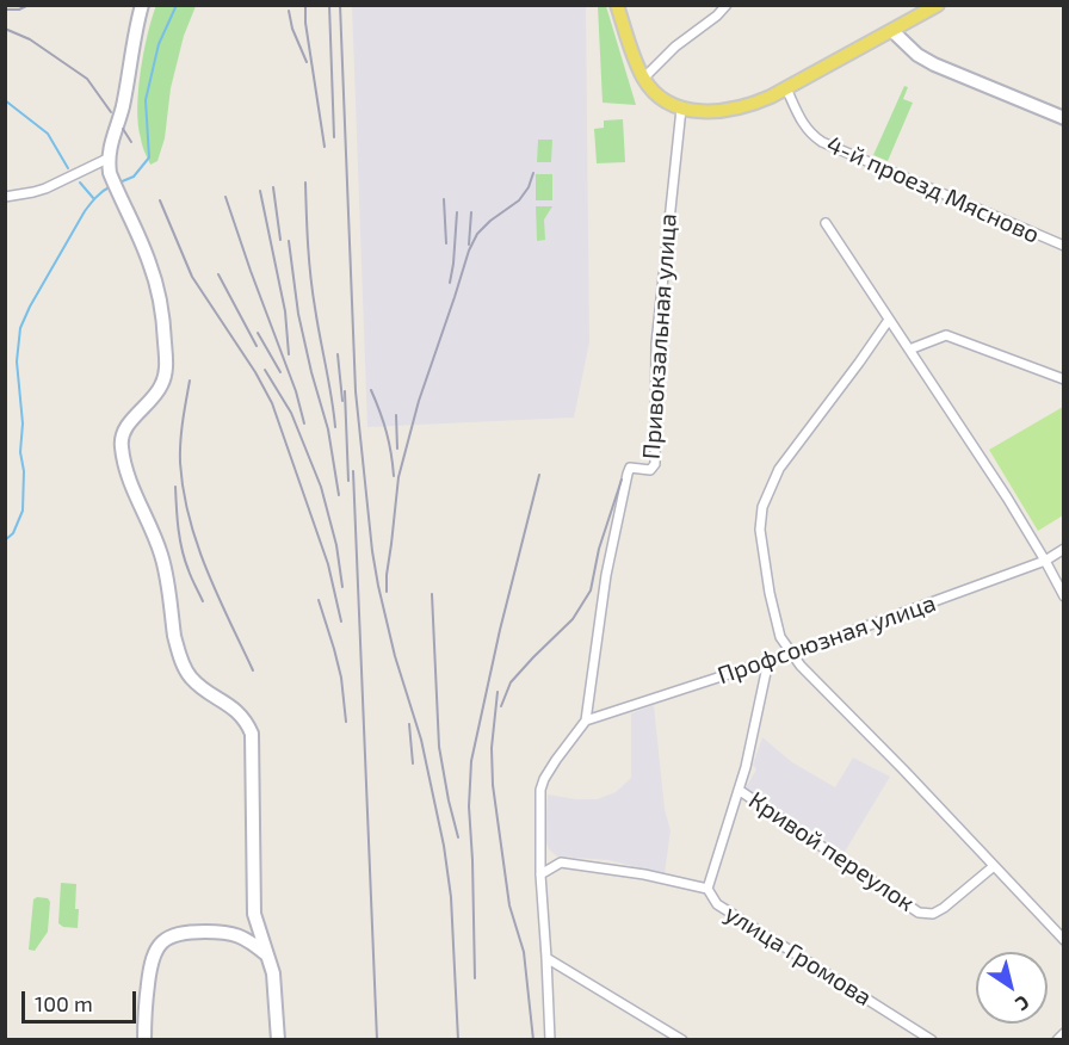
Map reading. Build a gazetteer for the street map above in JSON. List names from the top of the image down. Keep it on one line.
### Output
{"streets":{"street":["4-й проезд Мясново","Привокзальная улица","Профсоюзная улица","Кривой переулок","улица Громова"]},"crossings":[["Привокзальная улица","Профсоюзная улица"],["Привокзальная улица","улица Громова"]],"scale_bar":"100 m","north":"bottom right"}
